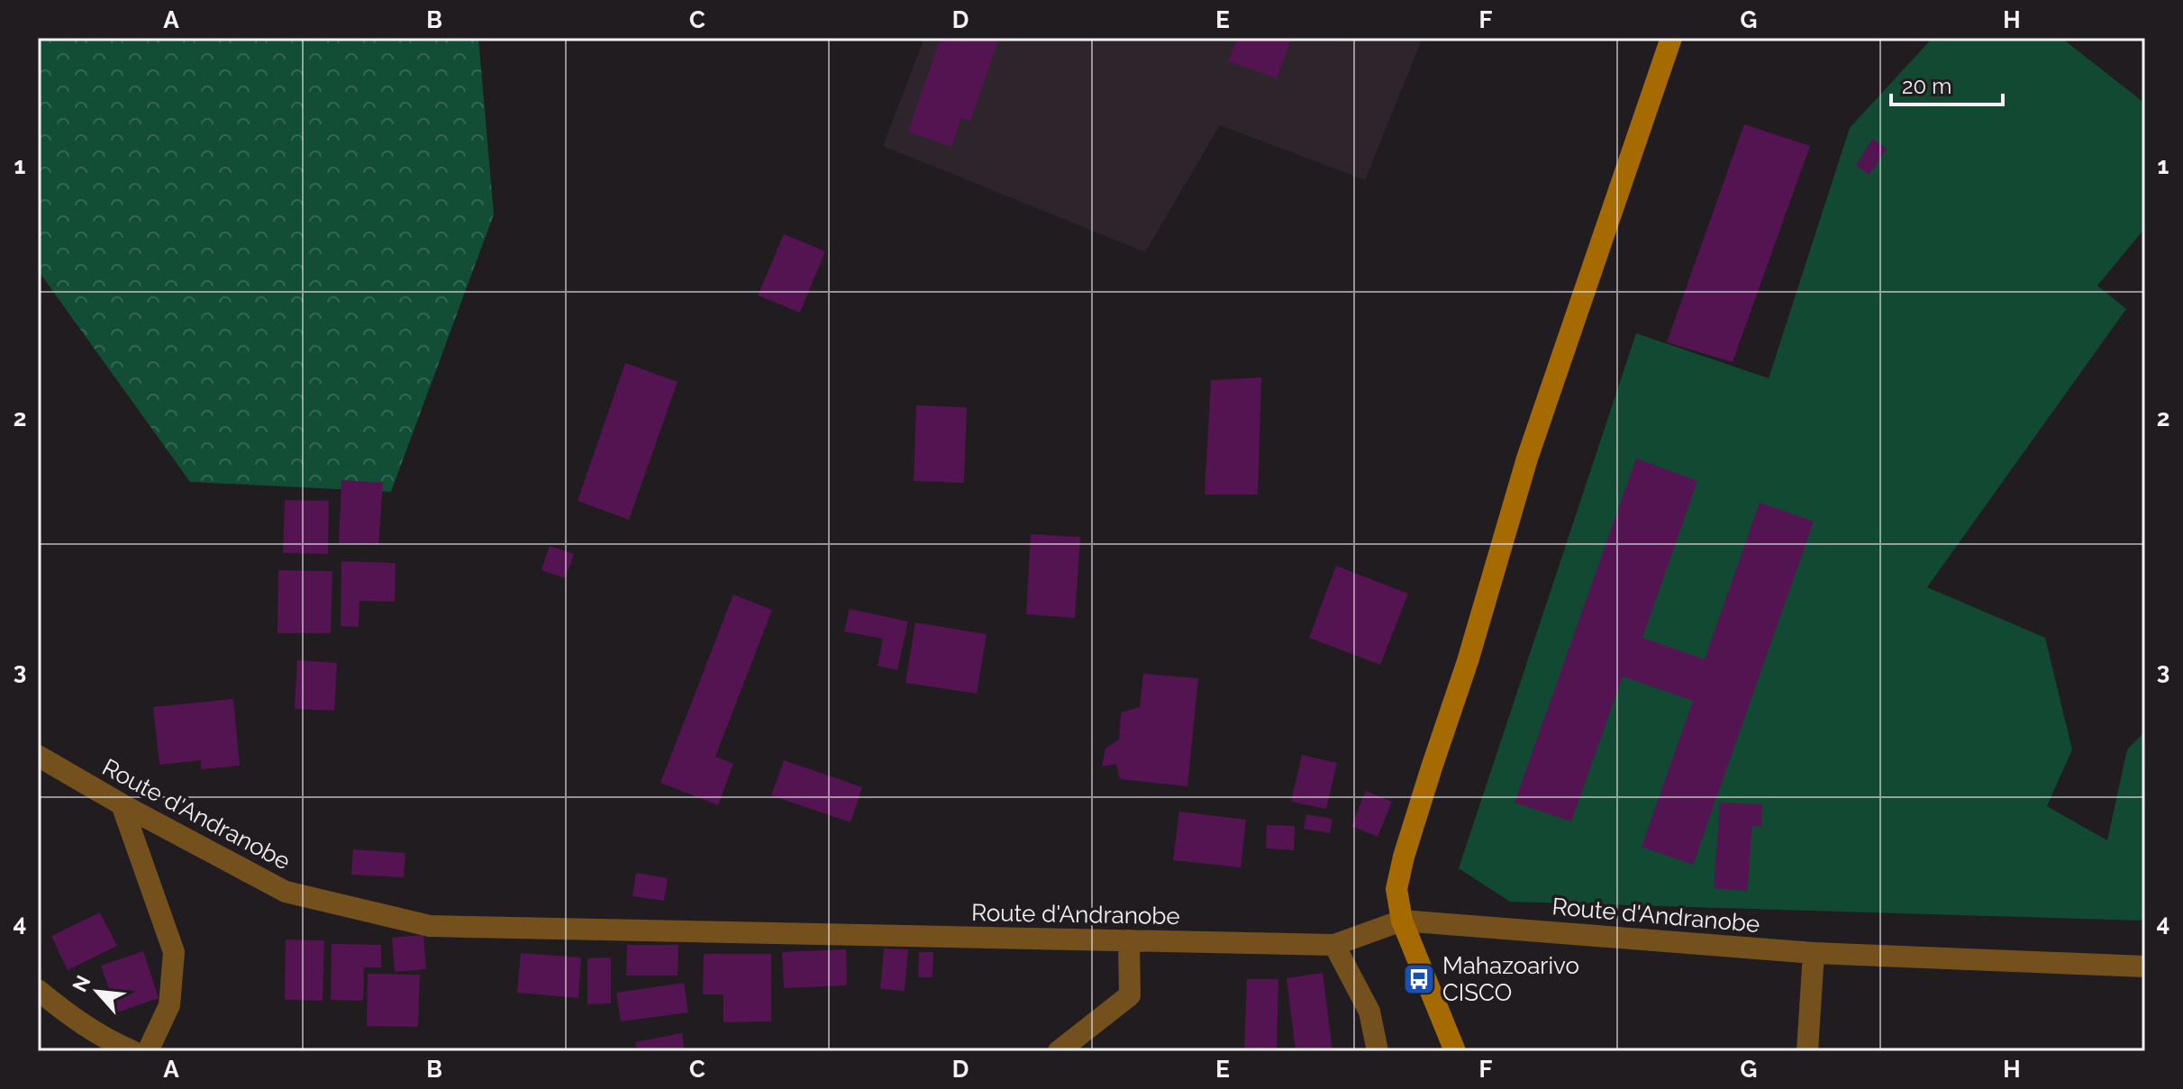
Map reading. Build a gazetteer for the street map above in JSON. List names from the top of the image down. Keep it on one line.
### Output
{"streets":{"street":["Route d'Andranobe"]},"places":{"bus stop":["Mahazoarivo CISCO"]},"scale_bar":"20 m","north":"top left","grid":{"columns":["A","B","C","D","E","F","G","H"],"rows":["1","2","3","4"]}}
